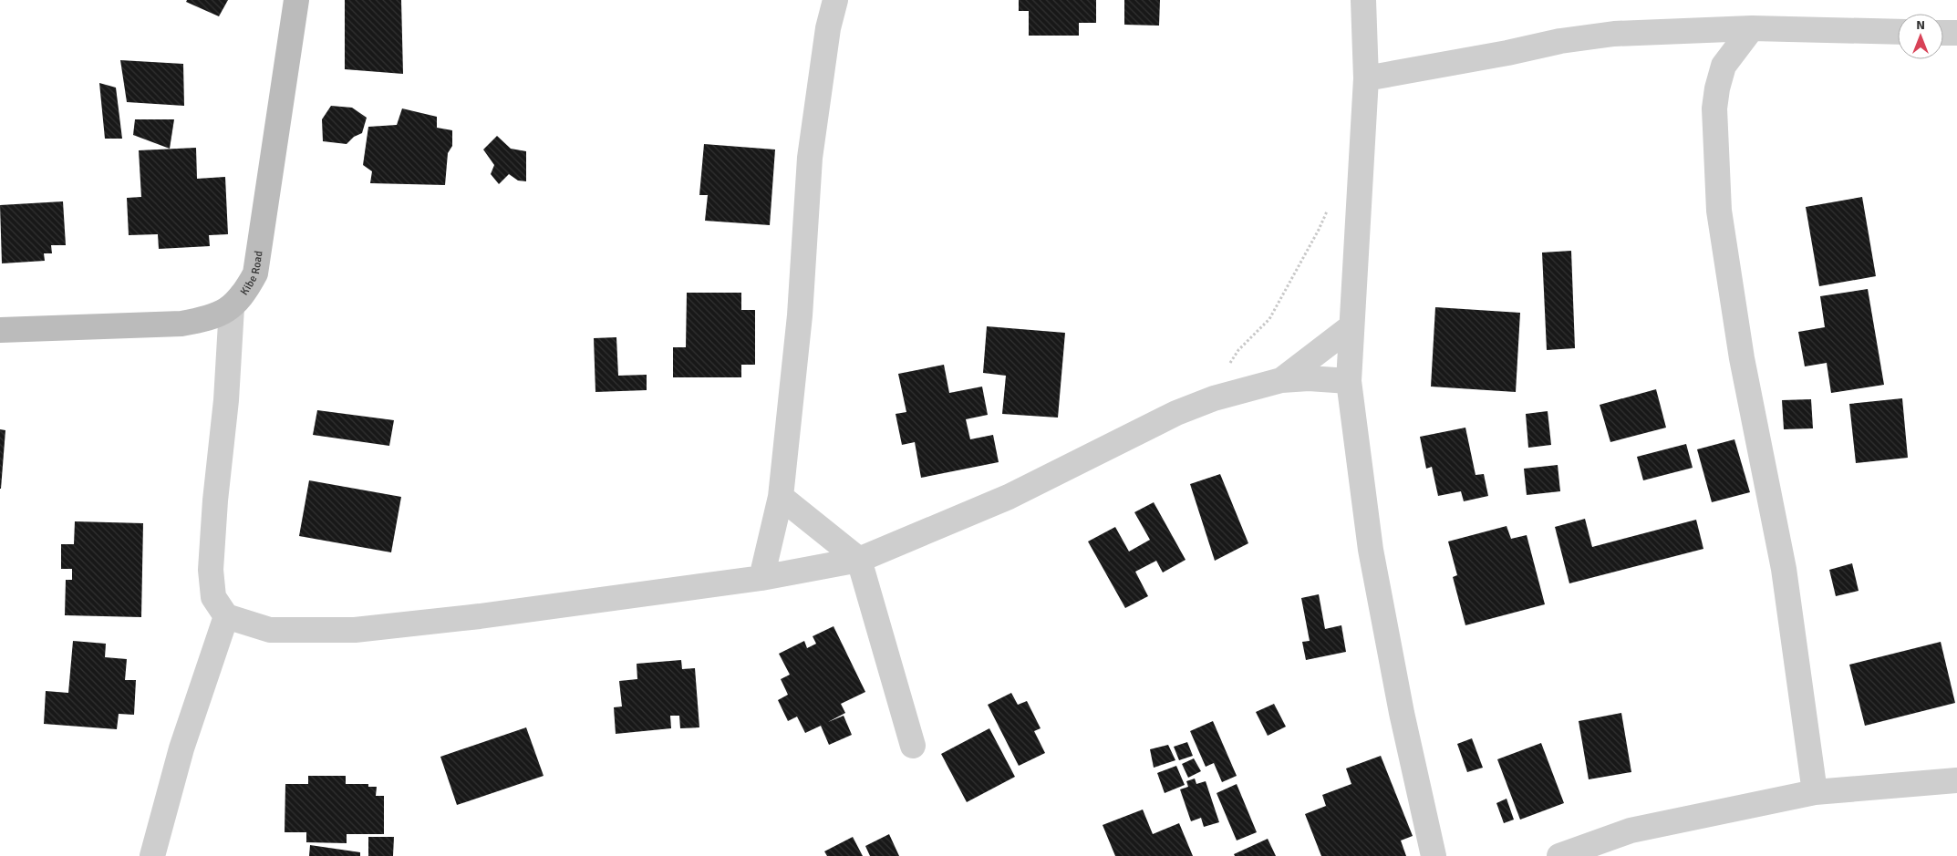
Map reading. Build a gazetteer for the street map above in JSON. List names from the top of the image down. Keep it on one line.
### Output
{"streets":{"street":["Kibe Road"]},"north":"top"}
